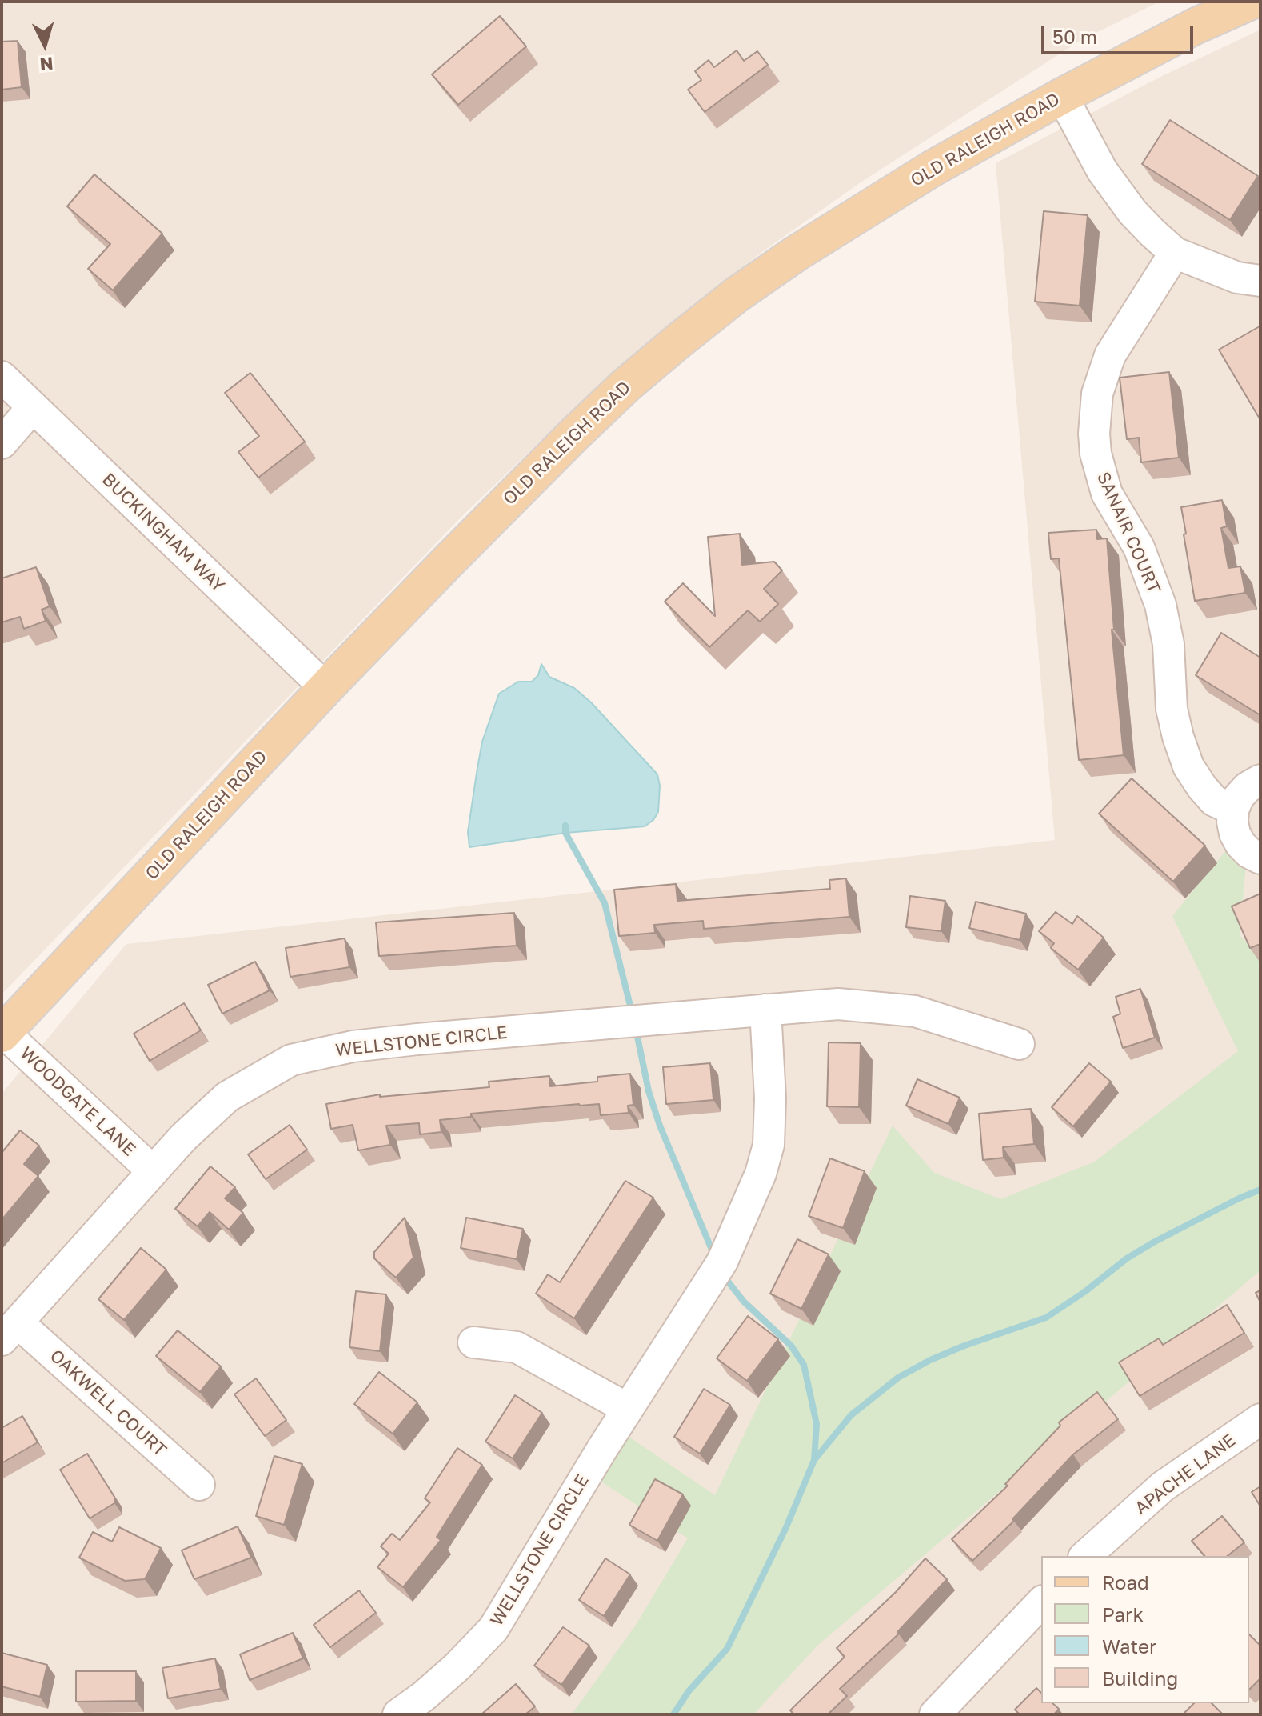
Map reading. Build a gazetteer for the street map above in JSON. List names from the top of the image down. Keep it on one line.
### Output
{"streets":{"main road":["OLD RALEIGH ROAD"],"street":["BUCKINGHAM WAY","SANAIR COURT","WELLSTONE CIRCLE","WOODGATE LANE","OAKWELL COURT","APACHE LANE"]},"crossings":[["OLD RALEIGH ROAD","BUCKINGHAM WAY"],["OLD RALEIGH ROAD","WOODGATE LANE"],["WELLSTONE CIRCLE","WOODGATE LANE"],["WELLSTONE CIRCLE","OAKWELL COURT"]],"legend":["Road","Park","Water","Building"],"scale_bar":"50 m","north":"bottom"}
